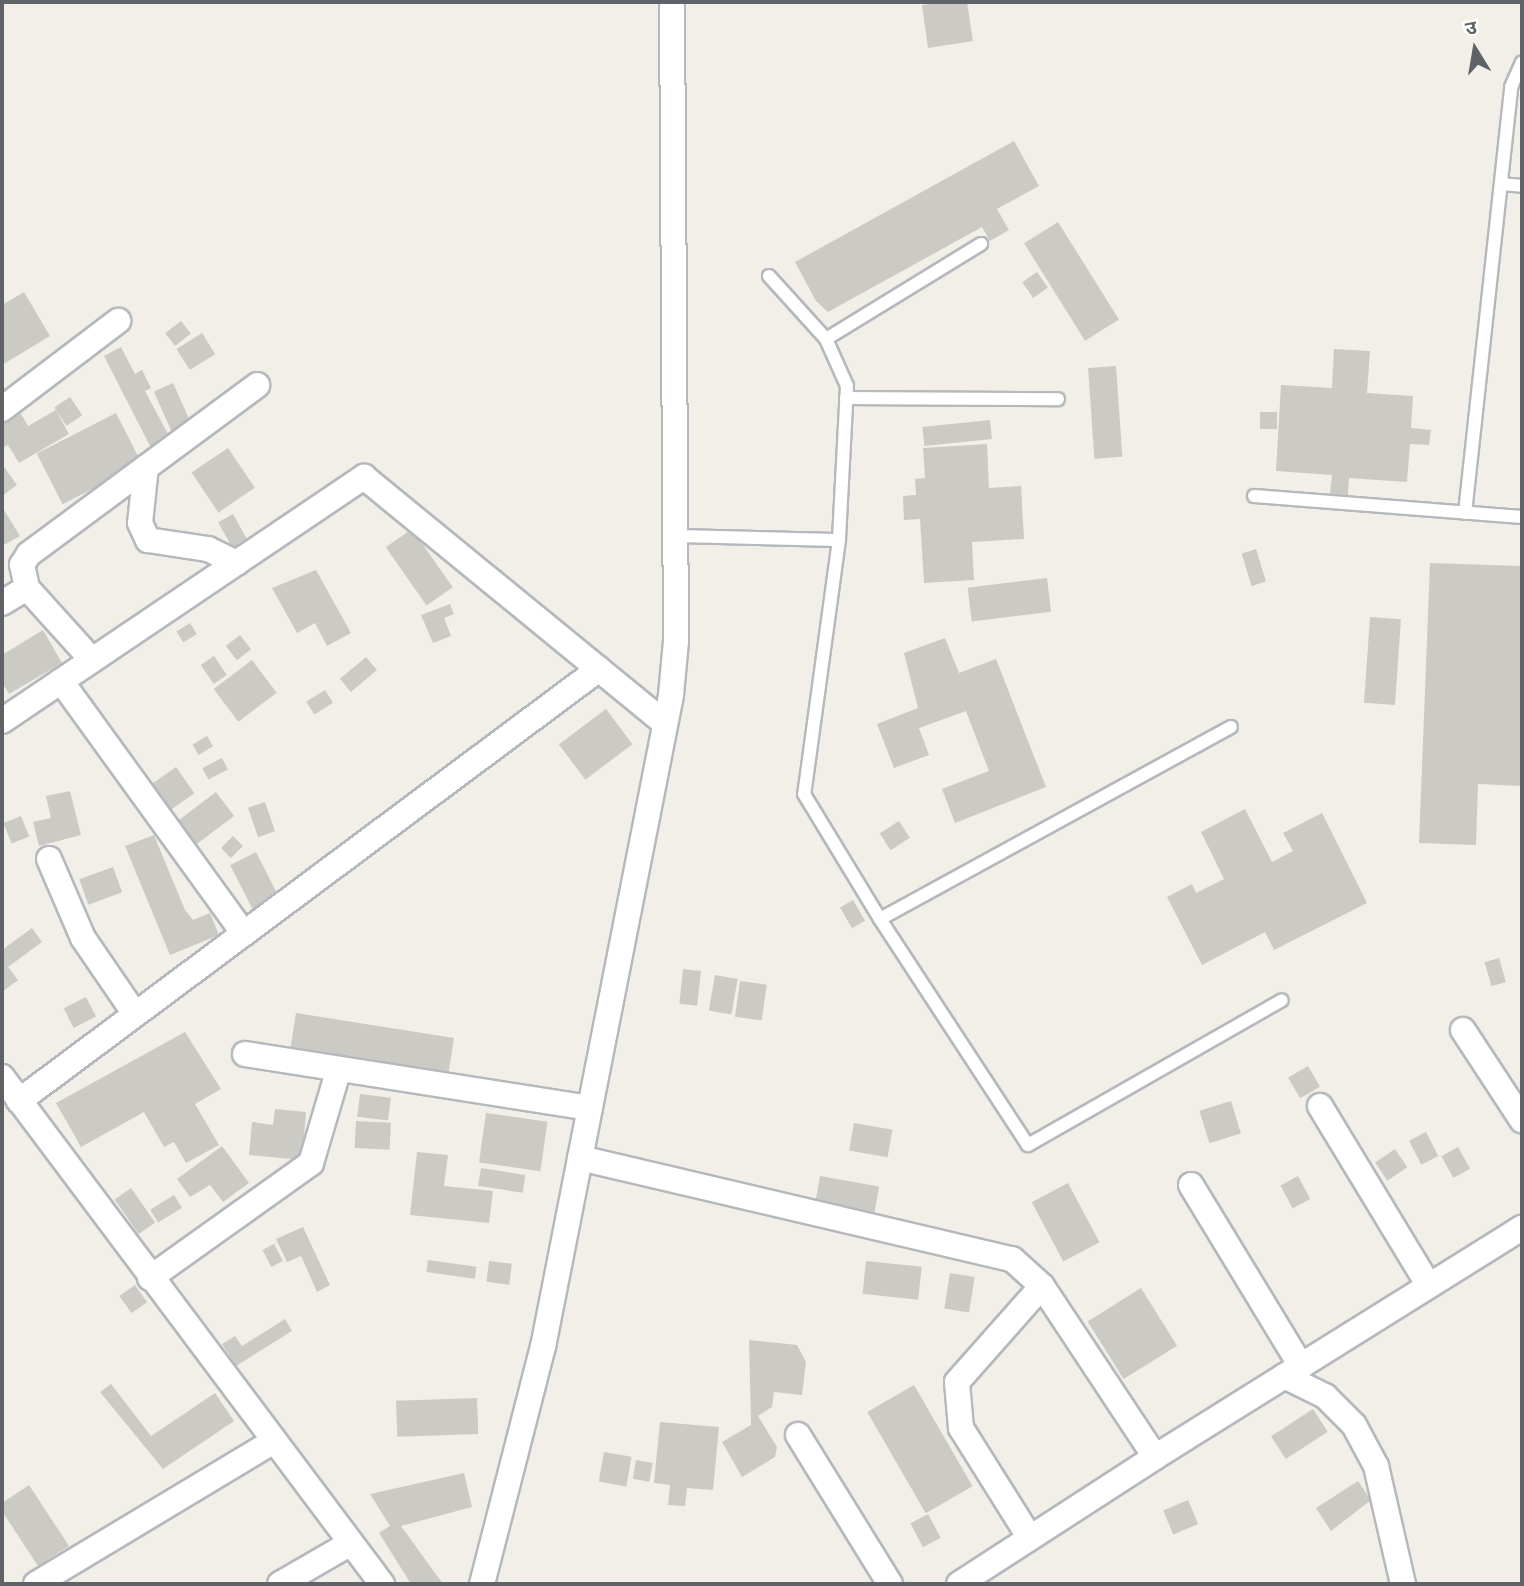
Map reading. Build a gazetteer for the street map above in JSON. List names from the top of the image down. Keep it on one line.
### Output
{"north":"top"}
